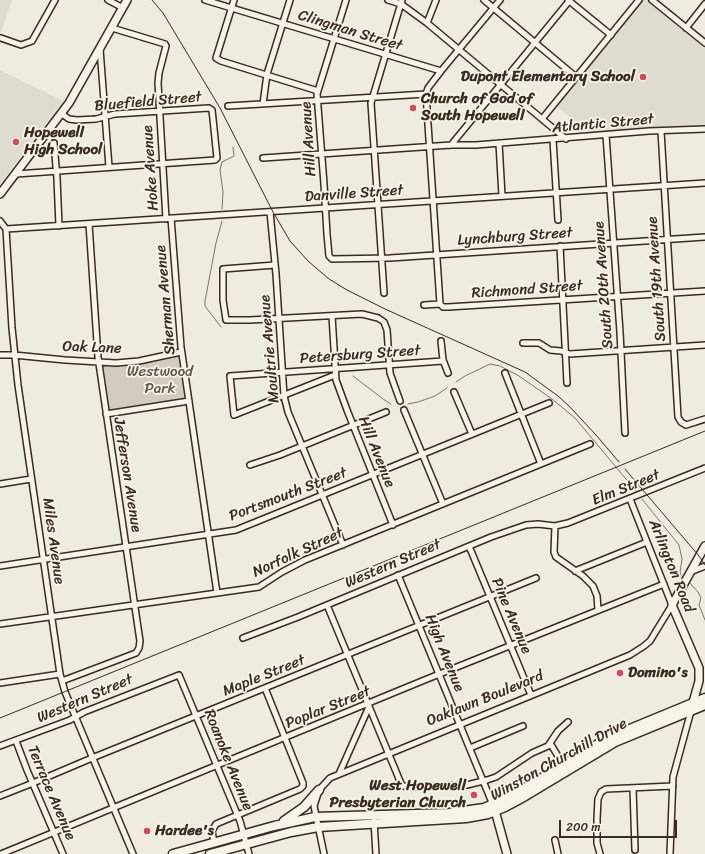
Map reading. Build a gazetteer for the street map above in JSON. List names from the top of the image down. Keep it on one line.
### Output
{"streets":{"highway":["Winston Churchill Drive"],"main road":["Arlington Road","High Avenue"],"street":["Clingman Street","Bluefield Street","Atlantic Street","Hill Avenue","Hoke Avenue","Danville Street","Lynchburg Street","South 19th Avenue","South 20th Avenue","Richmond Street","Sherman Avenue","Oak Lane","Moultrie Avenue","Petersburg Street","Jefferson Avenue","Elm Street","Portsmouth Street","Miles Avenue","Norfolk Street","Western Street","Pine Avenue","Maple Street","Oaklawn Boulevard","Poplar Street","Roanoke Avenue","Terrace Avenue"]},"crossings":[["Clingman Street","Hill Avenue"],["Bluefield Street","Hoke Avenue"],["Atlantic Street","Hill Avenue"],["Atlantic Street","South 19th Avenue"],["Atlantic Street","South 20th Avenue"],["Hill Avenue","Danville Street"],["Hill Avenue","Lynchburg Street"],["Hill Avenue","Petersburg Street"],["Hill Avenue","Portsmouth Street"],["Hill Avenue","Norfolk Street"],["Hoke Avenue","Danville Street"],["Hoke Avenue","Sherman Avenue"],["Danville Street","South 19th Avenue"],["Danville Street","South 20th Avenue"],["Danville Street","Sherman Avenue"],["Danville Street","Moultrie Avenue"],["Danville Street","Jefferson Avenue"],["Danville Street","Miles Avenue"],["Lynchburg Street","South 19th Avenue"],["Lynchburg Street","South 20th Avenue"],["South 19th Avenue","Richmond Street"],["South 20th Avenue","Richmond Street"],["Sherman Avenue","Oak Lane"],["Sherman Avenue","Portsmouth Street"],["Sherman Avenue","Norfolk Street"],["Oak Lane","Jefferson Avenue"],["Oak Lane","Miles Avenue"],["Moultrie Avenue","Petersburg Street"],["Moultrie Avenue","Portsmouth Street"],["Moultrie Avenue","Norfolk Street"],["Jefferson Avenue","Portsmouth Street"],["Jefferson Avenue","Miles Avenue"],["Jefferson Avenue","Norfolk Street"],["Elm Street","Western Street"],["Elm Street","Arlington Road"],["Portsmouth Street","Miles Avenue"],["Miles Avenue","Norfolk Street"],["Miles Avenue","Western Street"],["Miles Avenue","Maple Street"],["Miles Avenue","Poplar Street"],["Western Street","Pine Avenue"],["Western Street","High Avenue"],["Western Street","Roanoke Avenue"],["Western Street","Terrace Avenue"],["Arlington Road","Oaklawn Boulevard"],["Arlington Road","Poplar Street"],["Arlington Road","Winston Churchill Drive"],["Pine Avenue","Maple Street"],["Pine Avenue","Oaklawn Boulevard"],["Pine Avenue","Poplar Street"],["High Avenue","Maple Street"],["High Avenue","Oaklawn Boulevard"],["High Avenue","Poplar Street"],["High Avenue","Winston Churchill Drive"],["Maple Street","Roanoke Avenue"],["Maple Street","Terrace Avenue"],["Poplar Street","Roanoke Avenue"],["Poplar Street","Terrace Avenue"],["Roanoke Avenue","Winston Churchill Drive"]],"parks":["Westwood Park"],"places":["Dupont Elementary School","Church of God of South Hopewell","Hopewell High School","Domino's","West Hopewell Presbyterian Church","Hardee's"],"scale_bar":"200 m"}
